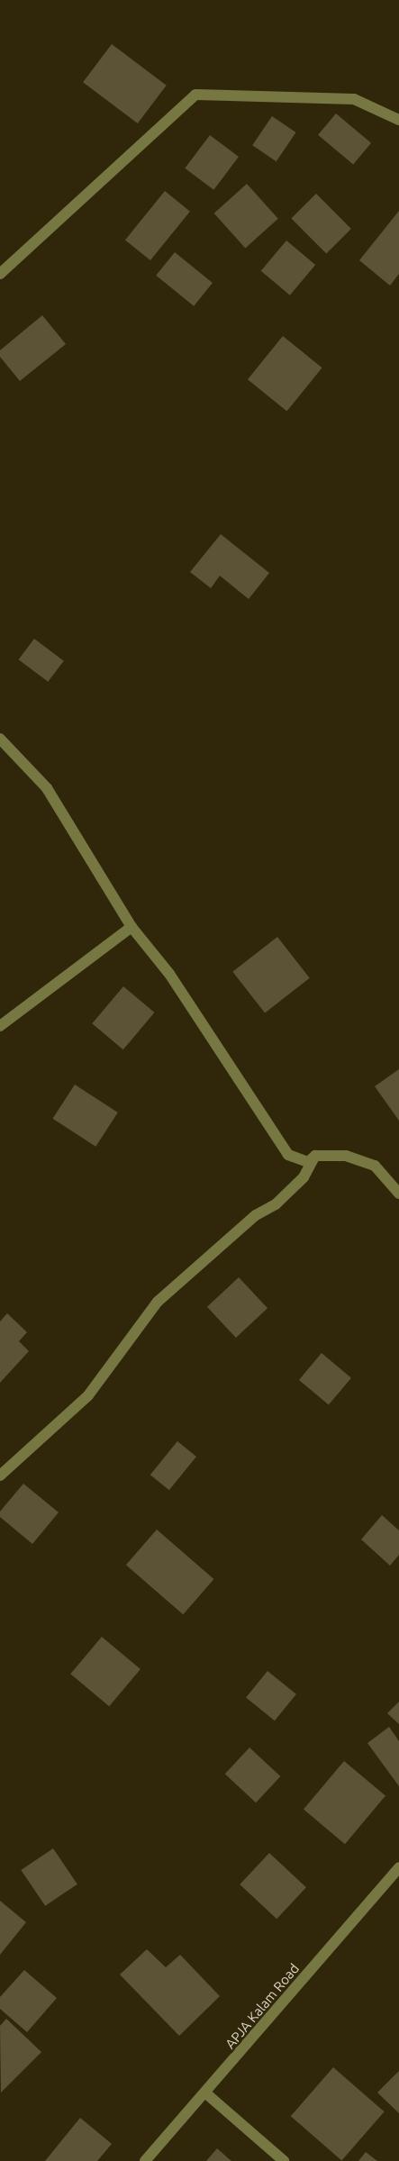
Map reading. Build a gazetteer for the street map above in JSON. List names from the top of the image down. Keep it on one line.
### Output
{"streets":{"street":["APJA Kalam Road"]}}
